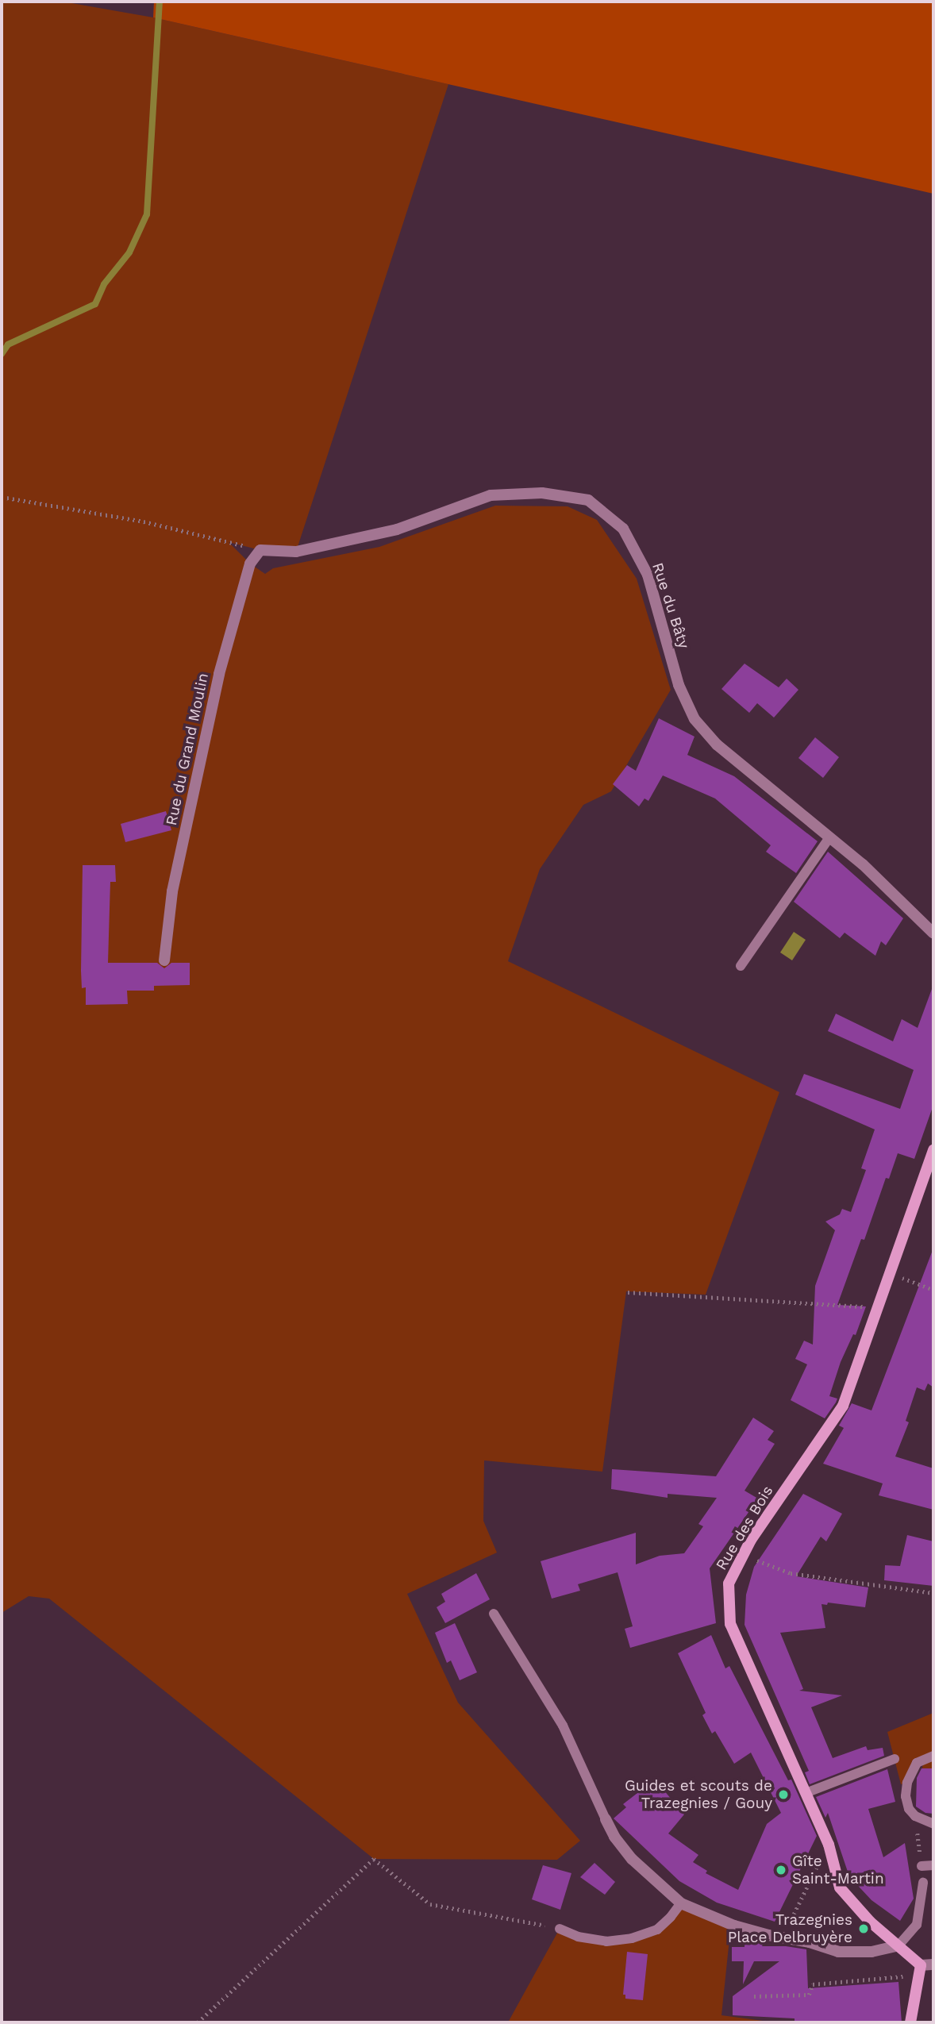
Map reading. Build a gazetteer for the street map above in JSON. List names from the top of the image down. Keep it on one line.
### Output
{"streets":{"street":["Rue du Bâty","Rue du Grand Moulin","Rue des Bois"]},"crossings":[["Rue du Bâty","Rue du Grand Moulin"]],"places":["Guides et scouts de Trazegnies / Gouy","Gîte Saint-Martin","Trazegnies Place Delbruyère"]}
